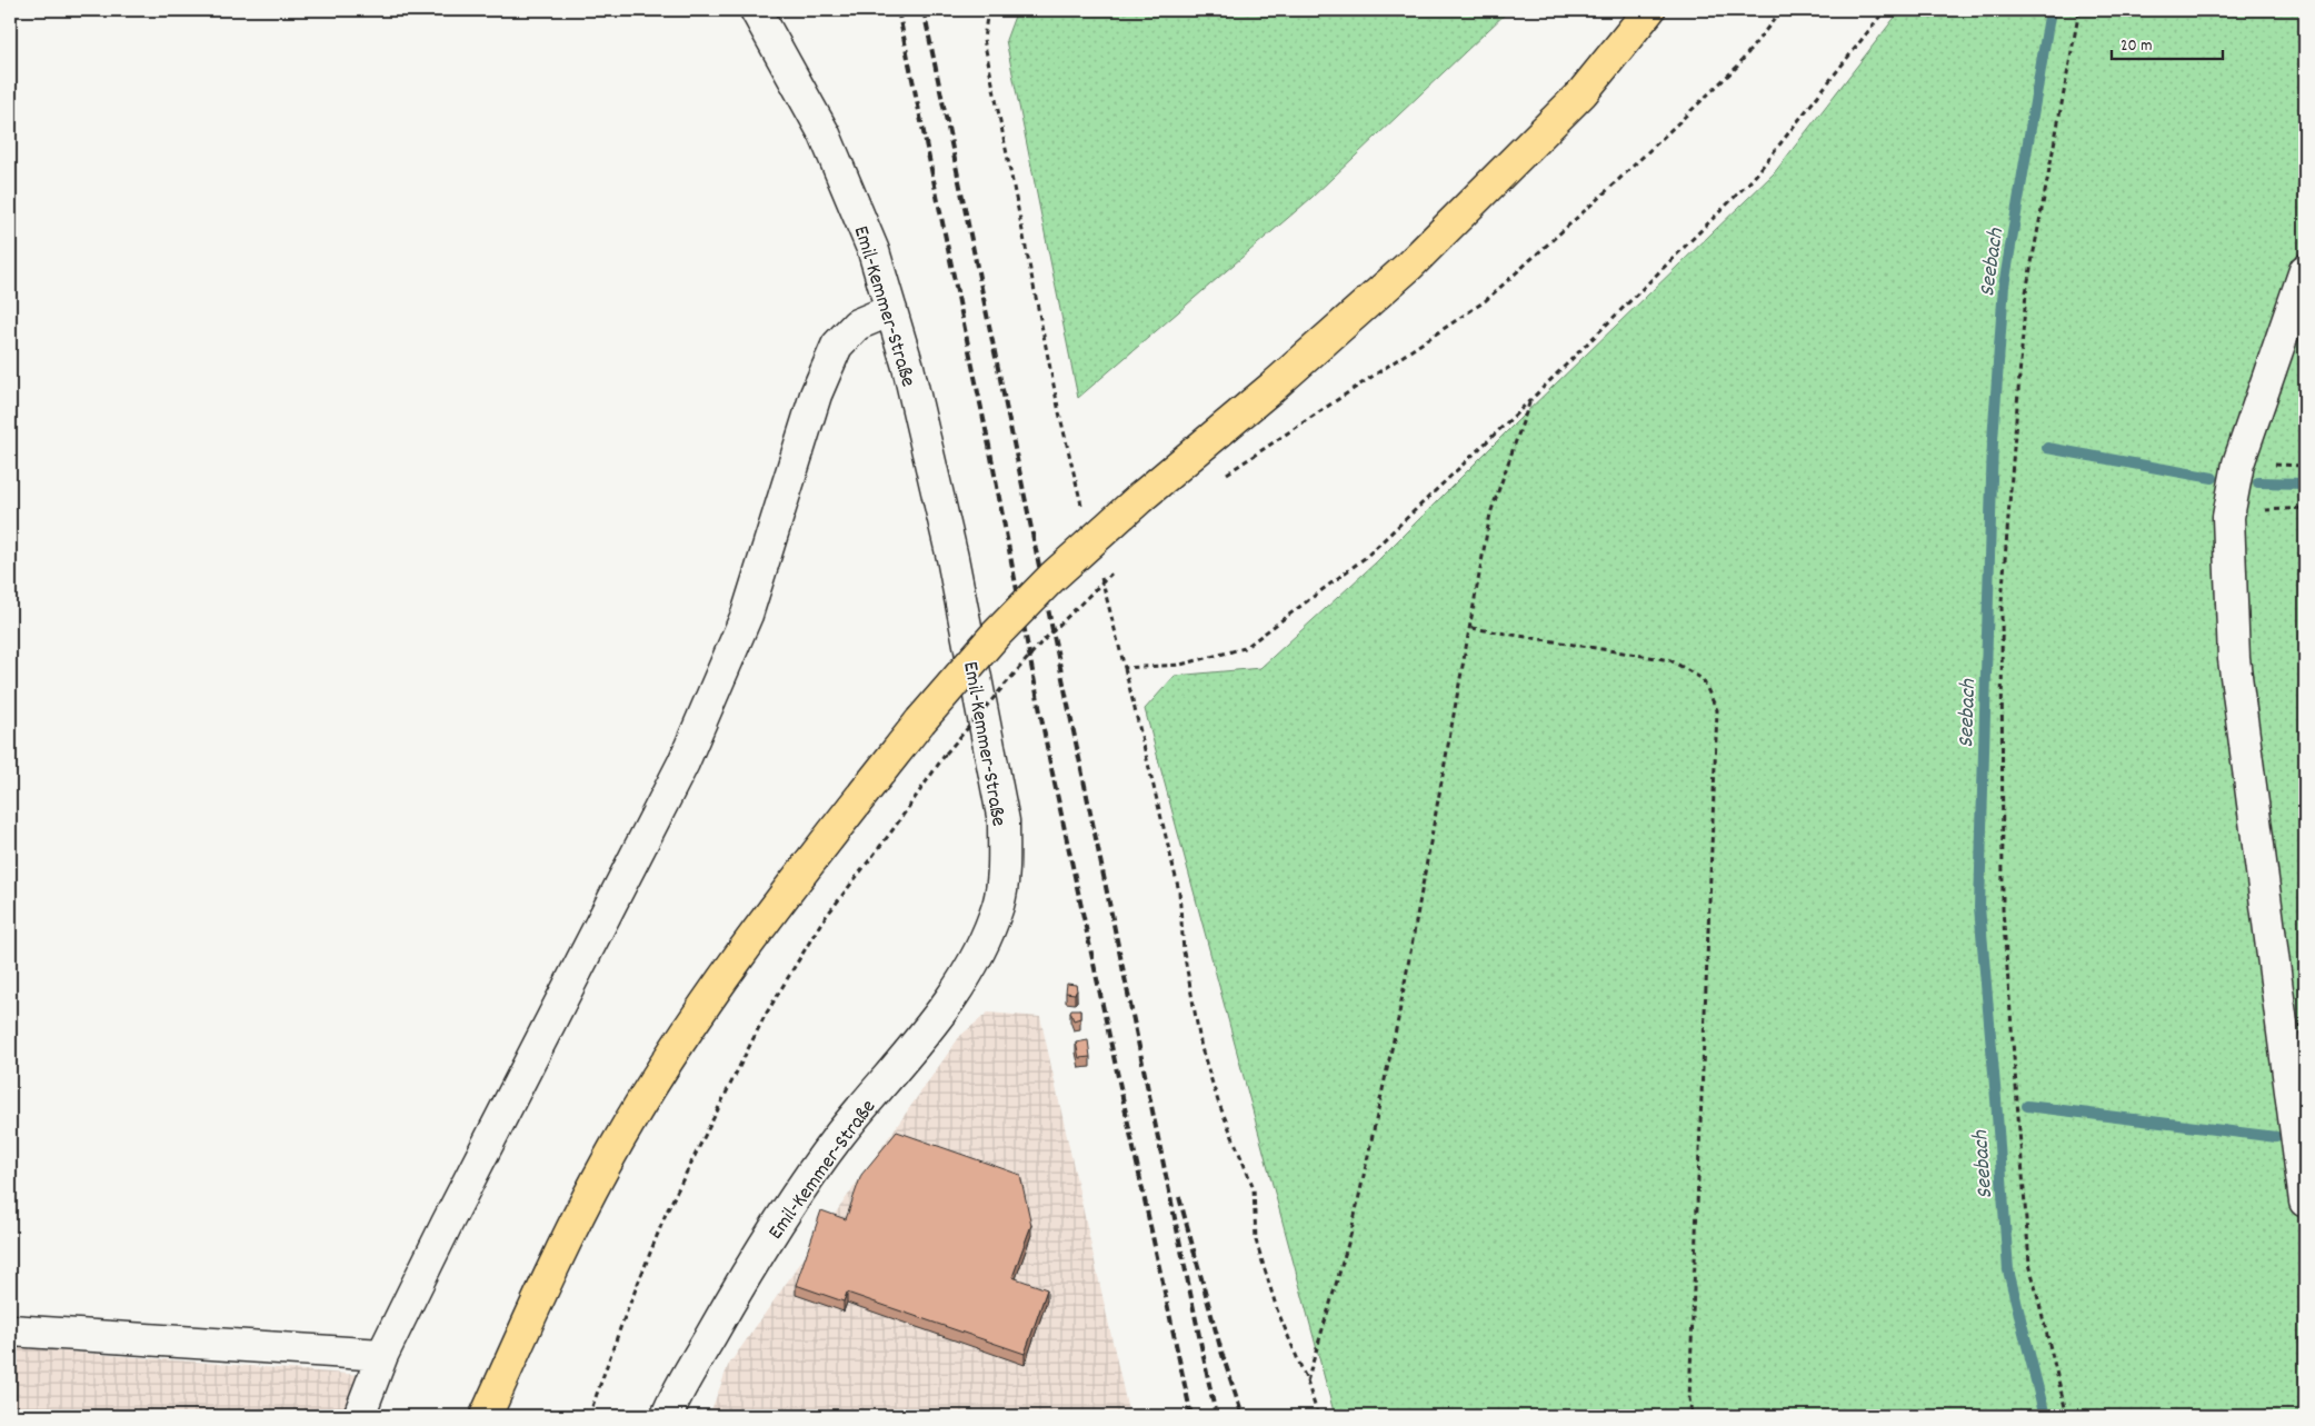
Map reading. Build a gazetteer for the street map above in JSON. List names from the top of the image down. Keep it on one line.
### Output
{"streets":{"street":["Emil-Kemmer-Straße"]},"water":["Seebach"],"scale_bar":"20 m"}
